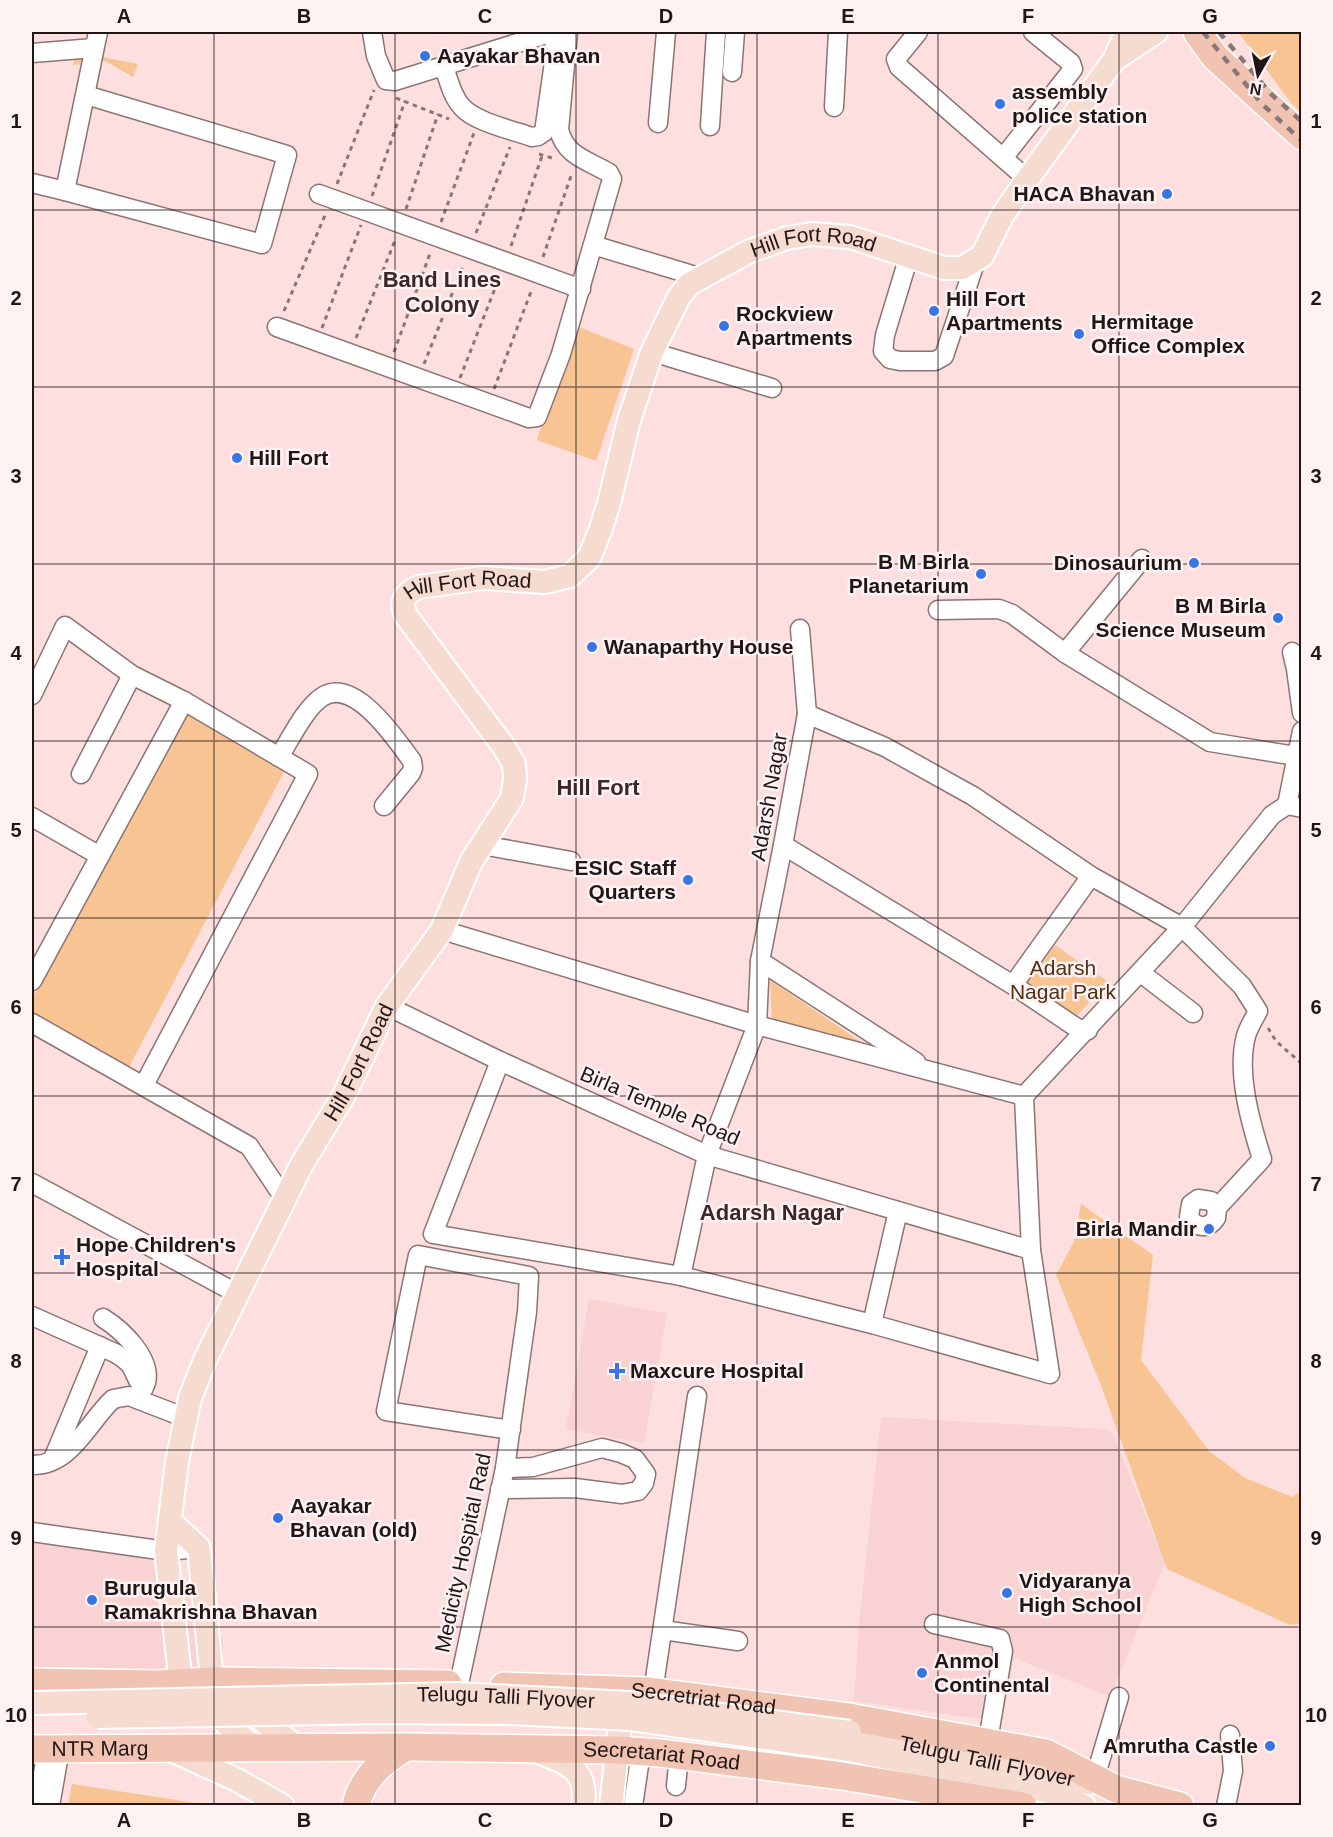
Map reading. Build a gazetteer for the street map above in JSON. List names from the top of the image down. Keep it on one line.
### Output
{"streets":{"highway":["Secretriat Road","NTR Marg","Secretariat Road"],"main road":["Hill Fort Road","Telugu Talli Flyover"],"street":["Adarsh Nagar","Birla Temple Road","Medicity Hospital Rad"]},"crossings":[["Hill Fort Road","Birla Temple Road"],["Hill Fort Road","Secretriat Road"],["Adarsh Nagar","Birla Temple Road"],["Medicity Hospital Rad","Secretriat Road"],["Telugu Talli Flyover","Secretriat Road"],["NTR Marg","Secretariat Road"]],"districts":["Band Lines Colony","Hill Fort","Adarsh Nagar"],"parks":["Adarsh Nagar Park"],"places":{"other":["Aayakar Bhavan","assembly police station","HACA Bhavan","Hill Fort Apartments","Rockview Apartments","Hermitage Office Complex","Hill Fort","Dinosaurium","B M Birla Planetarium","B M Birla Science Museum","Wanaparthy House","ESIC Staff Quarters","Birla Mandir","Aayakar Bhavan (old)","Vidyaranya High School","Burugula Ramakrishna Bhavan","Anmol Continental","Amrutha Castle"],"health":["Hope Children's Hospital","Maxcure Hospital"]},"north":"bottom","grid":{"columns":["A","B","C","D","E","F","G"],"rows":["1","2","3","4","5","6","7","8","9","10"]}}
